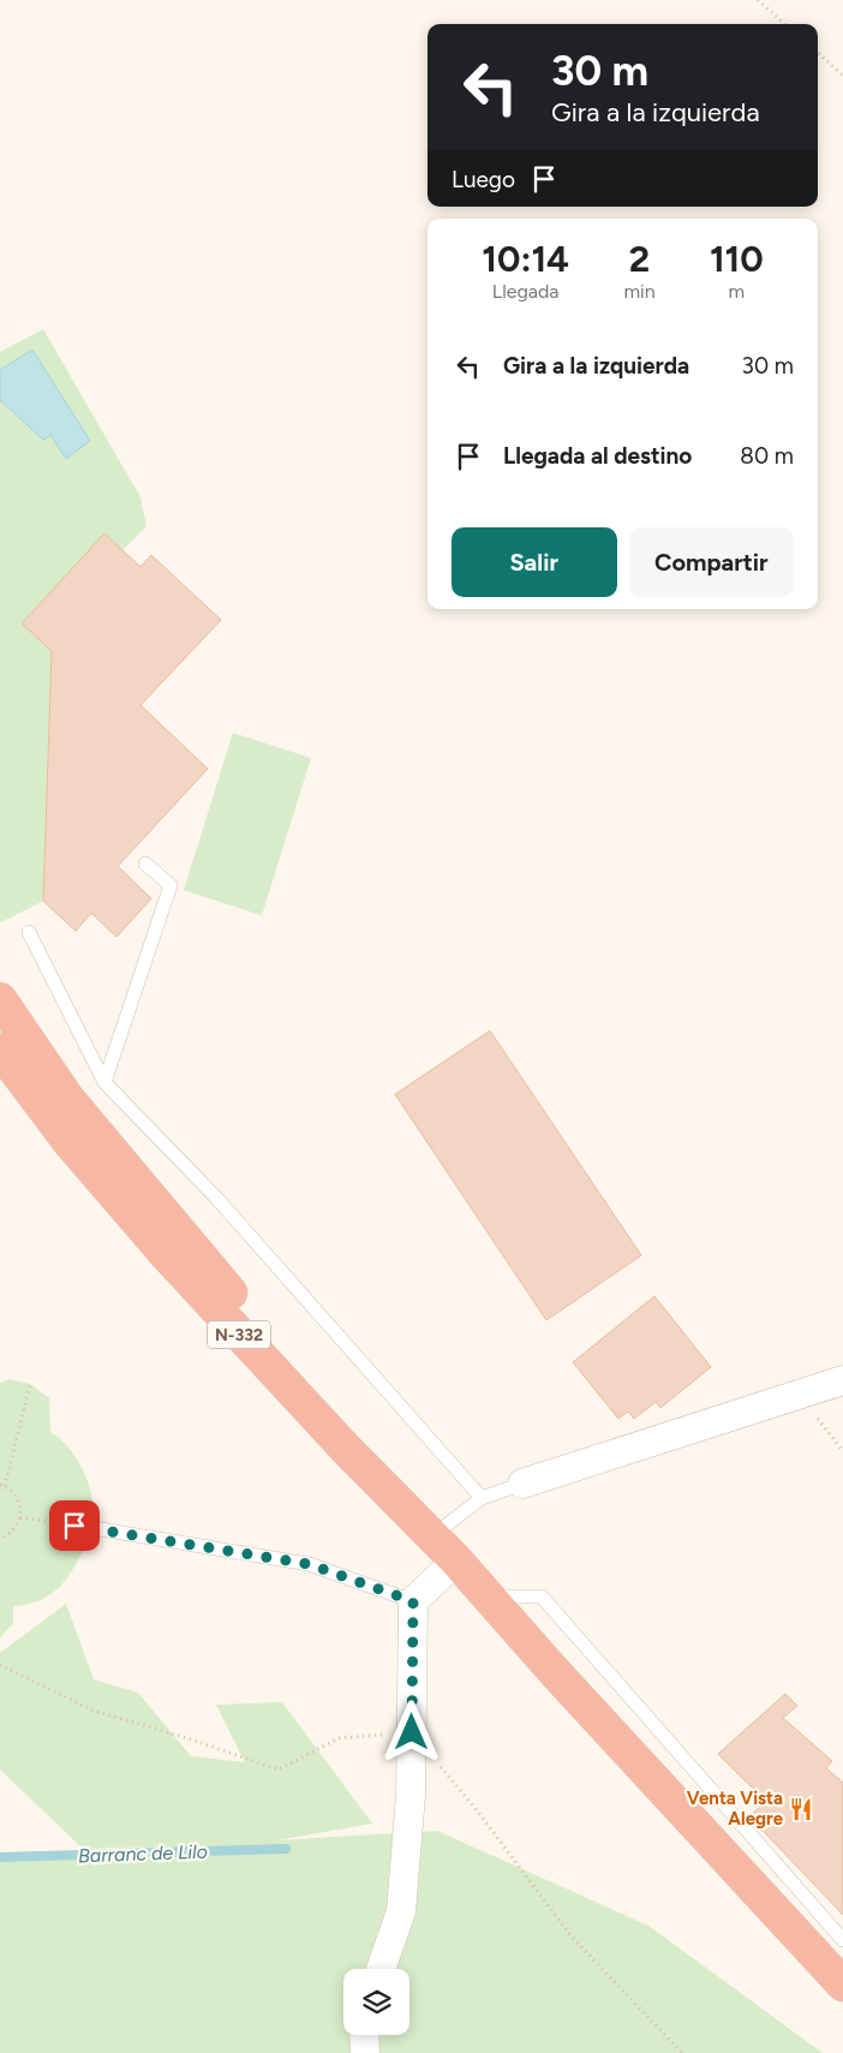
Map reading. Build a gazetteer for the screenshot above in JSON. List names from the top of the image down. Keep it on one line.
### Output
{"streets":{"highway":["N-332"]},"water":["Barranc de Lilo"],"places":{"restaurant":["Venta Vista Alegre"]},"page":{"turn":["30 m","Gira a la izquierda"],"then":"Luego","eta":["10:14","Llegada","2","min","110","m"],"list":[{"name":"Gira a la izquierda","value":"30 m"},{"name":"Llegada al destino","value":"80 m"}],"buttons":["Salir","Compartir"]}}
